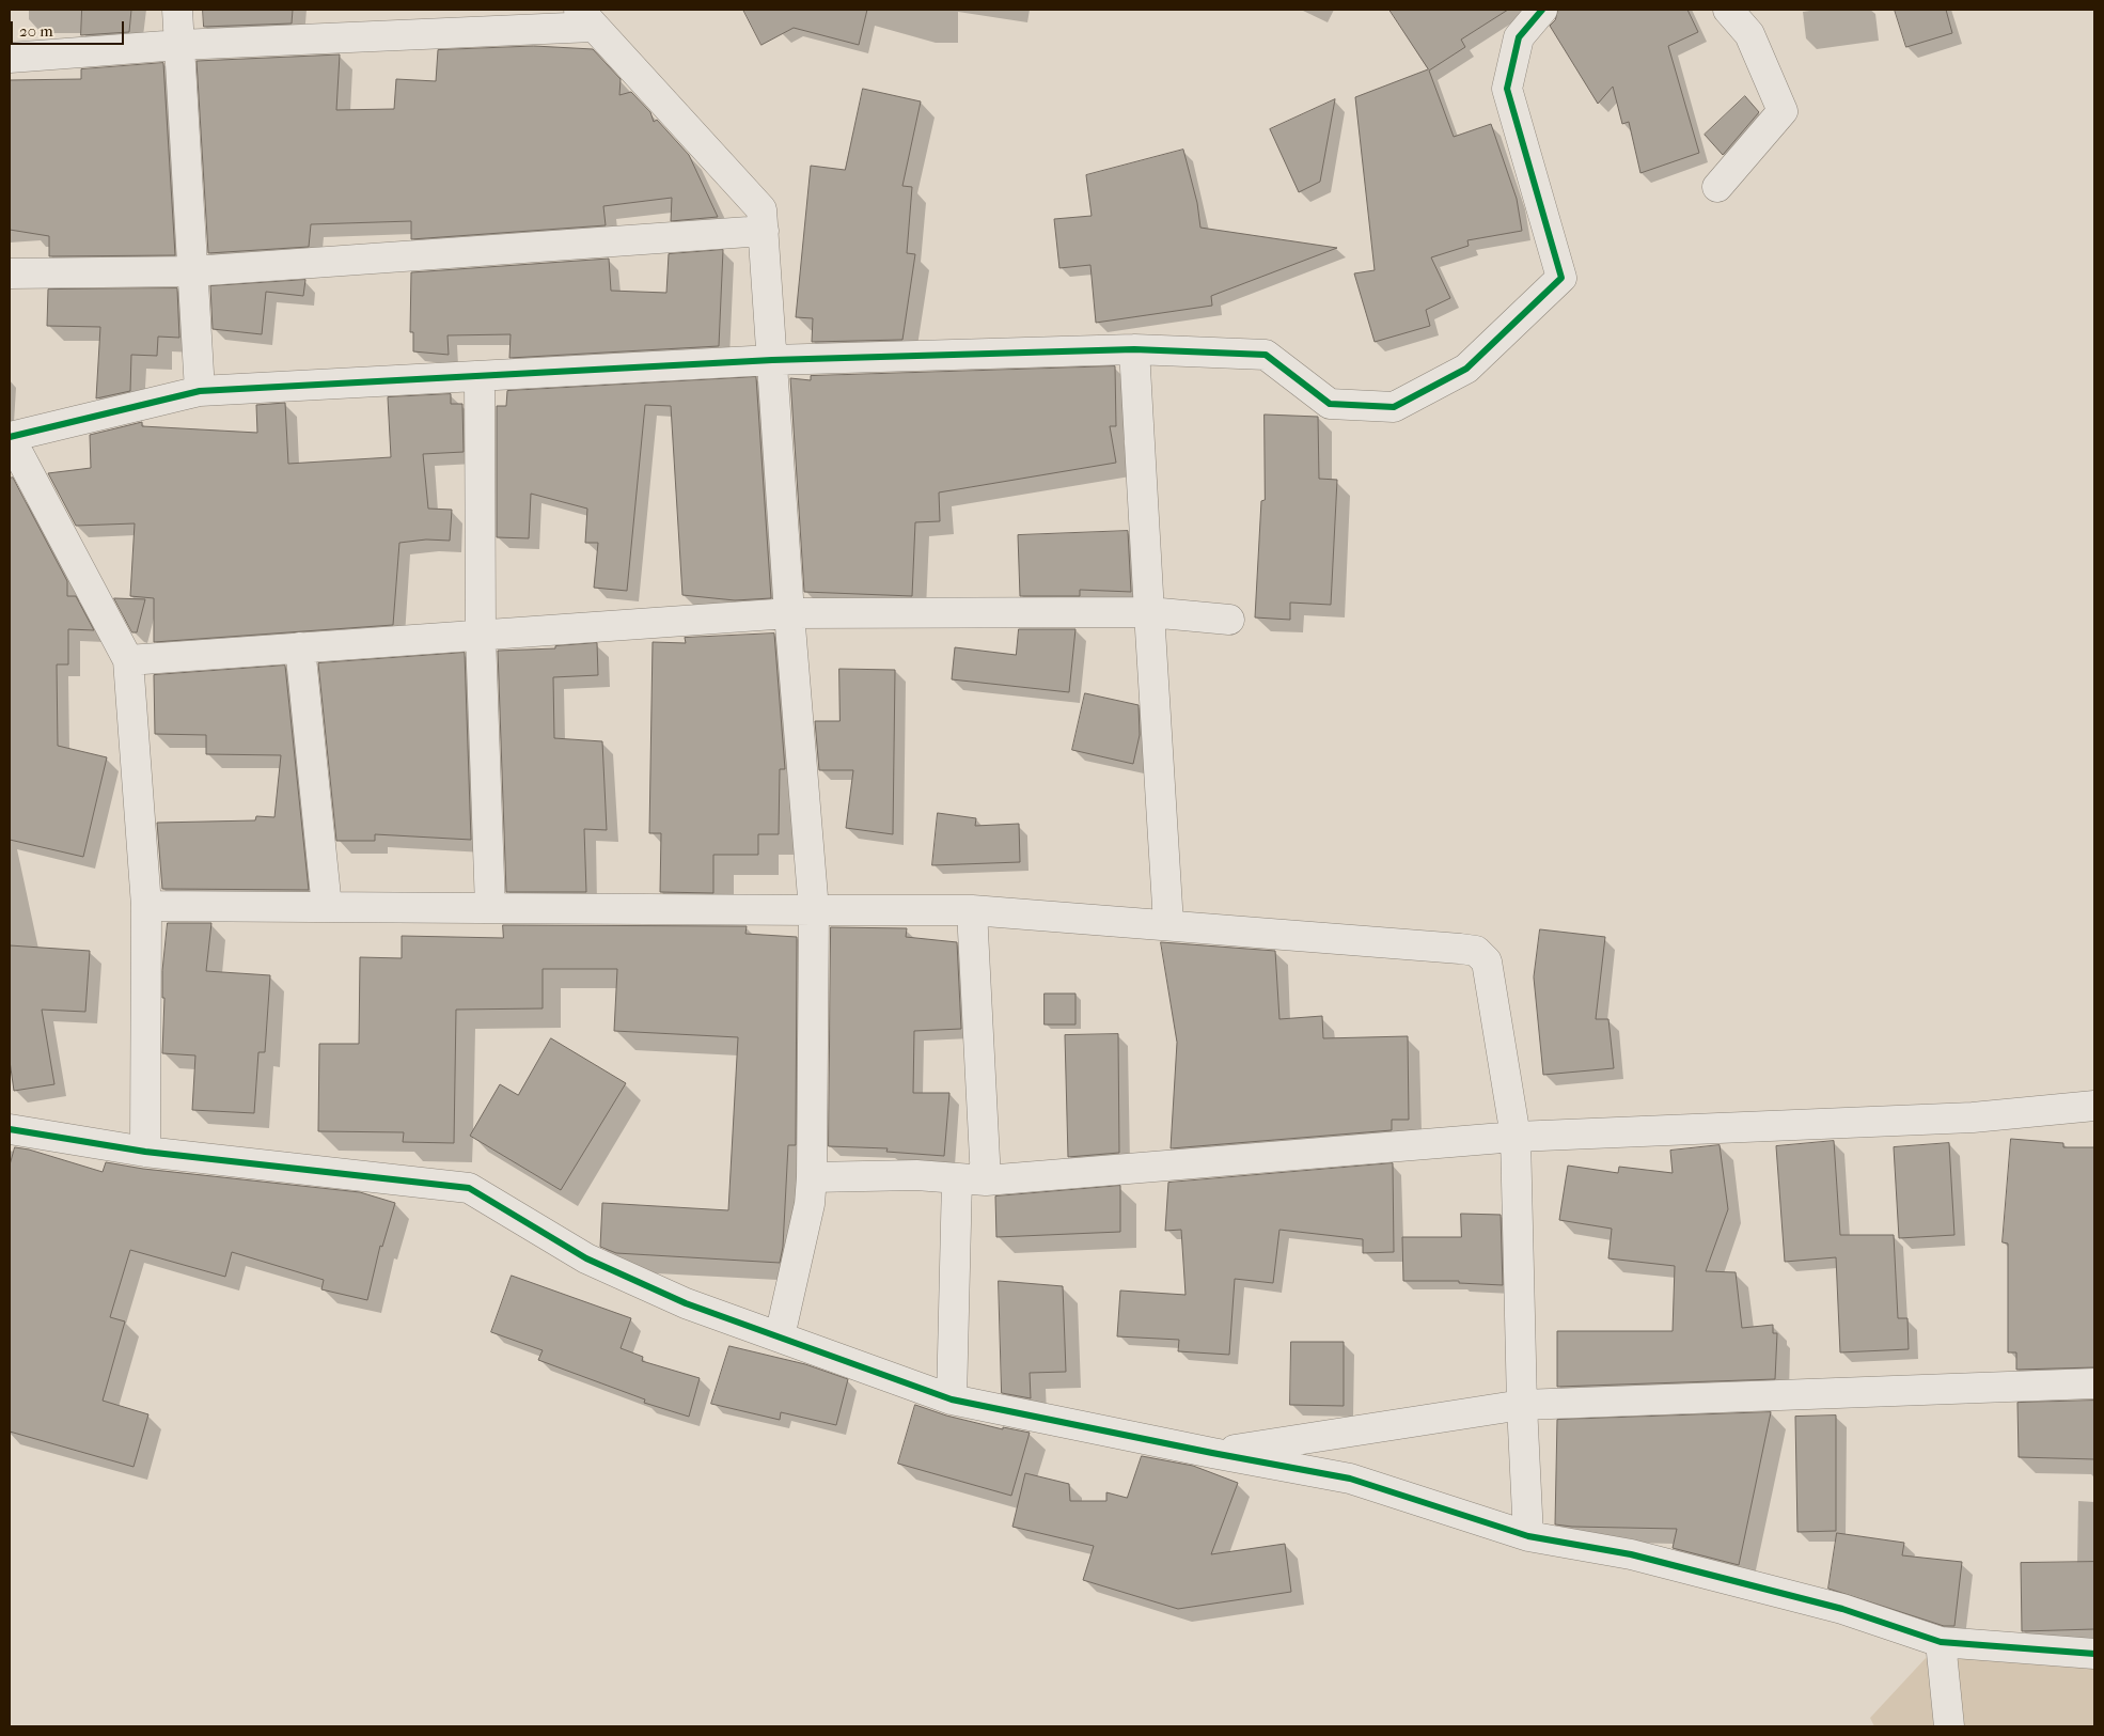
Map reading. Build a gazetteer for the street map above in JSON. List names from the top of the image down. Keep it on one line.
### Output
{"scale_bar":"20 m"}
